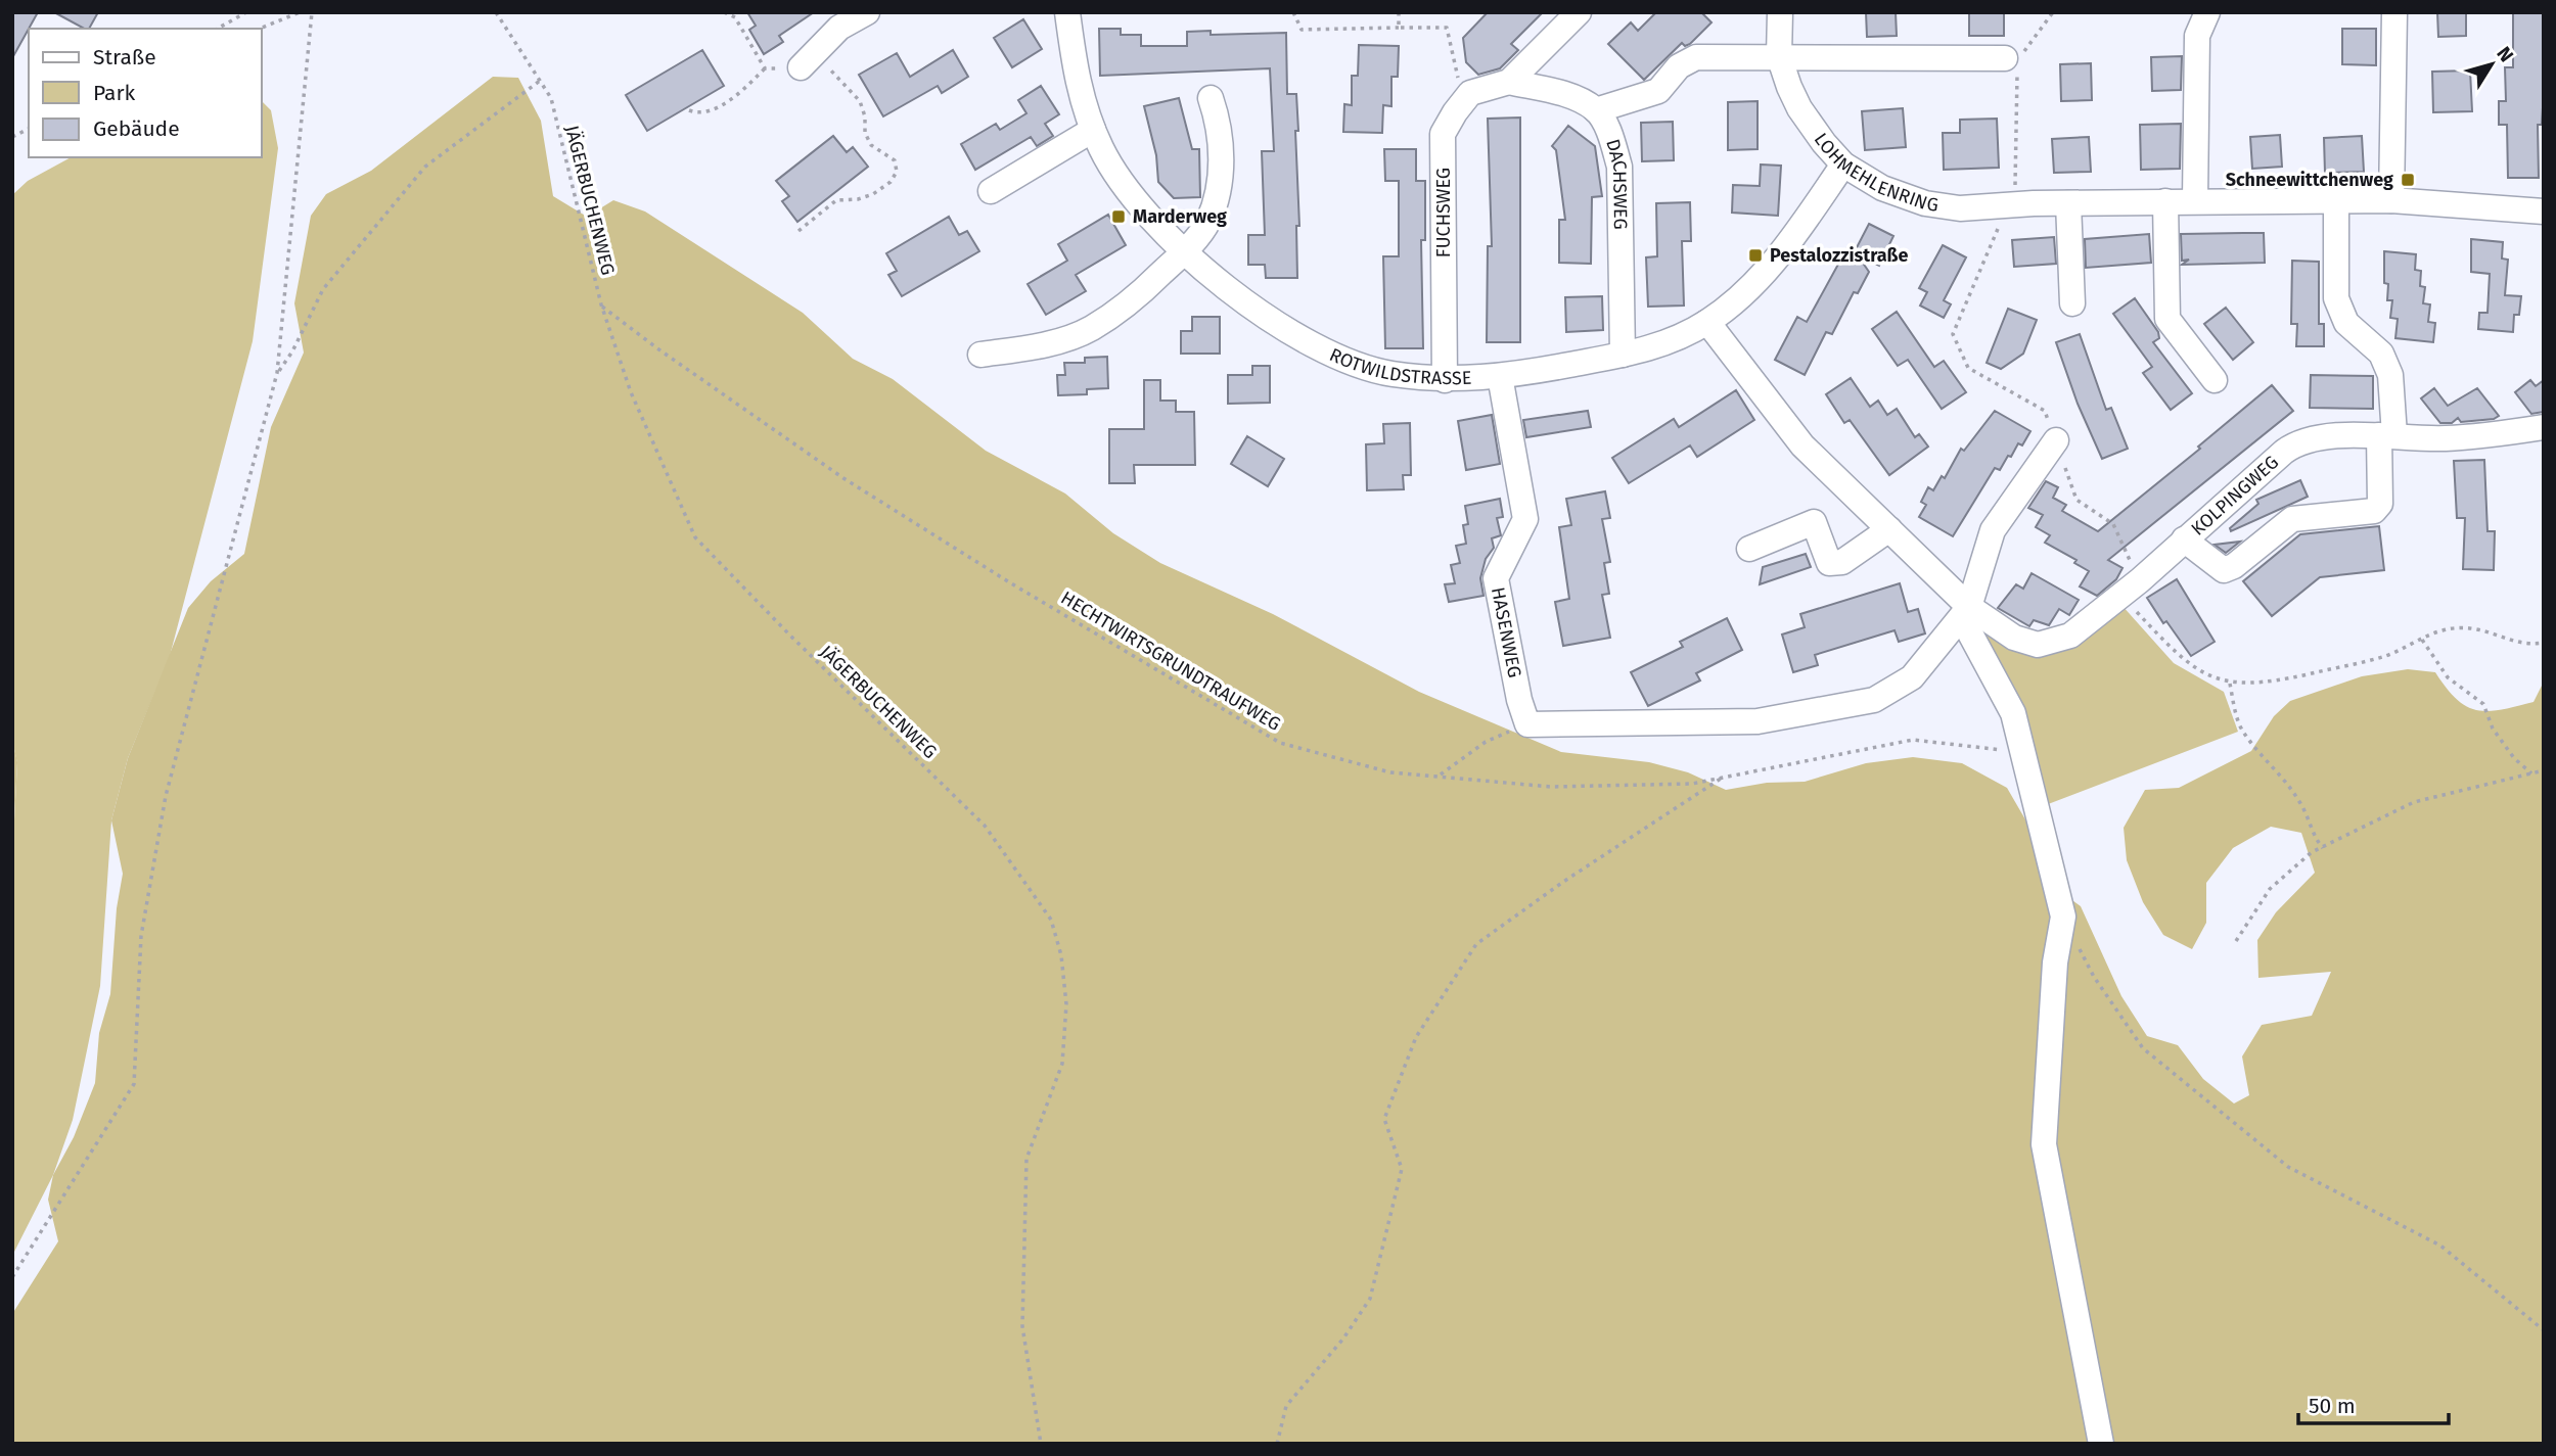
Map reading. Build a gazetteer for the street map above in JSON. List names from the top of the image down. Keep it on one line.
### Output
{"streets":{"street":["LOHMEHLENRING","DACHSWEG","FUCHSWEG","ROTWILDSTRASSE","KOLPINGWEG","HASENWEG"],"path":["JÄGERBUCHENWEG","HECHTWIRTSGRUNDTRAUFWEG"]},"crossings":[["LOHMEHLENRING","ROTWILDSTRASSE"],["DACHSWEG","ROTWILDSTRASSE"],["JÄGERBUCHENWEG","HECHTWIRTSGRUNDTRAUFWEG"],["FUCHSWEG","ROTWILDSTRASSE"],["ROTWILDSTRASSE","HASENWEG"]],"places":{"transit":["Schneewittchenweg","Marderweg","Pestalozzistraße"]},"legend":["Straße","Park","Gebäude"],"scale_bar":"50 m","north":"top right"}
